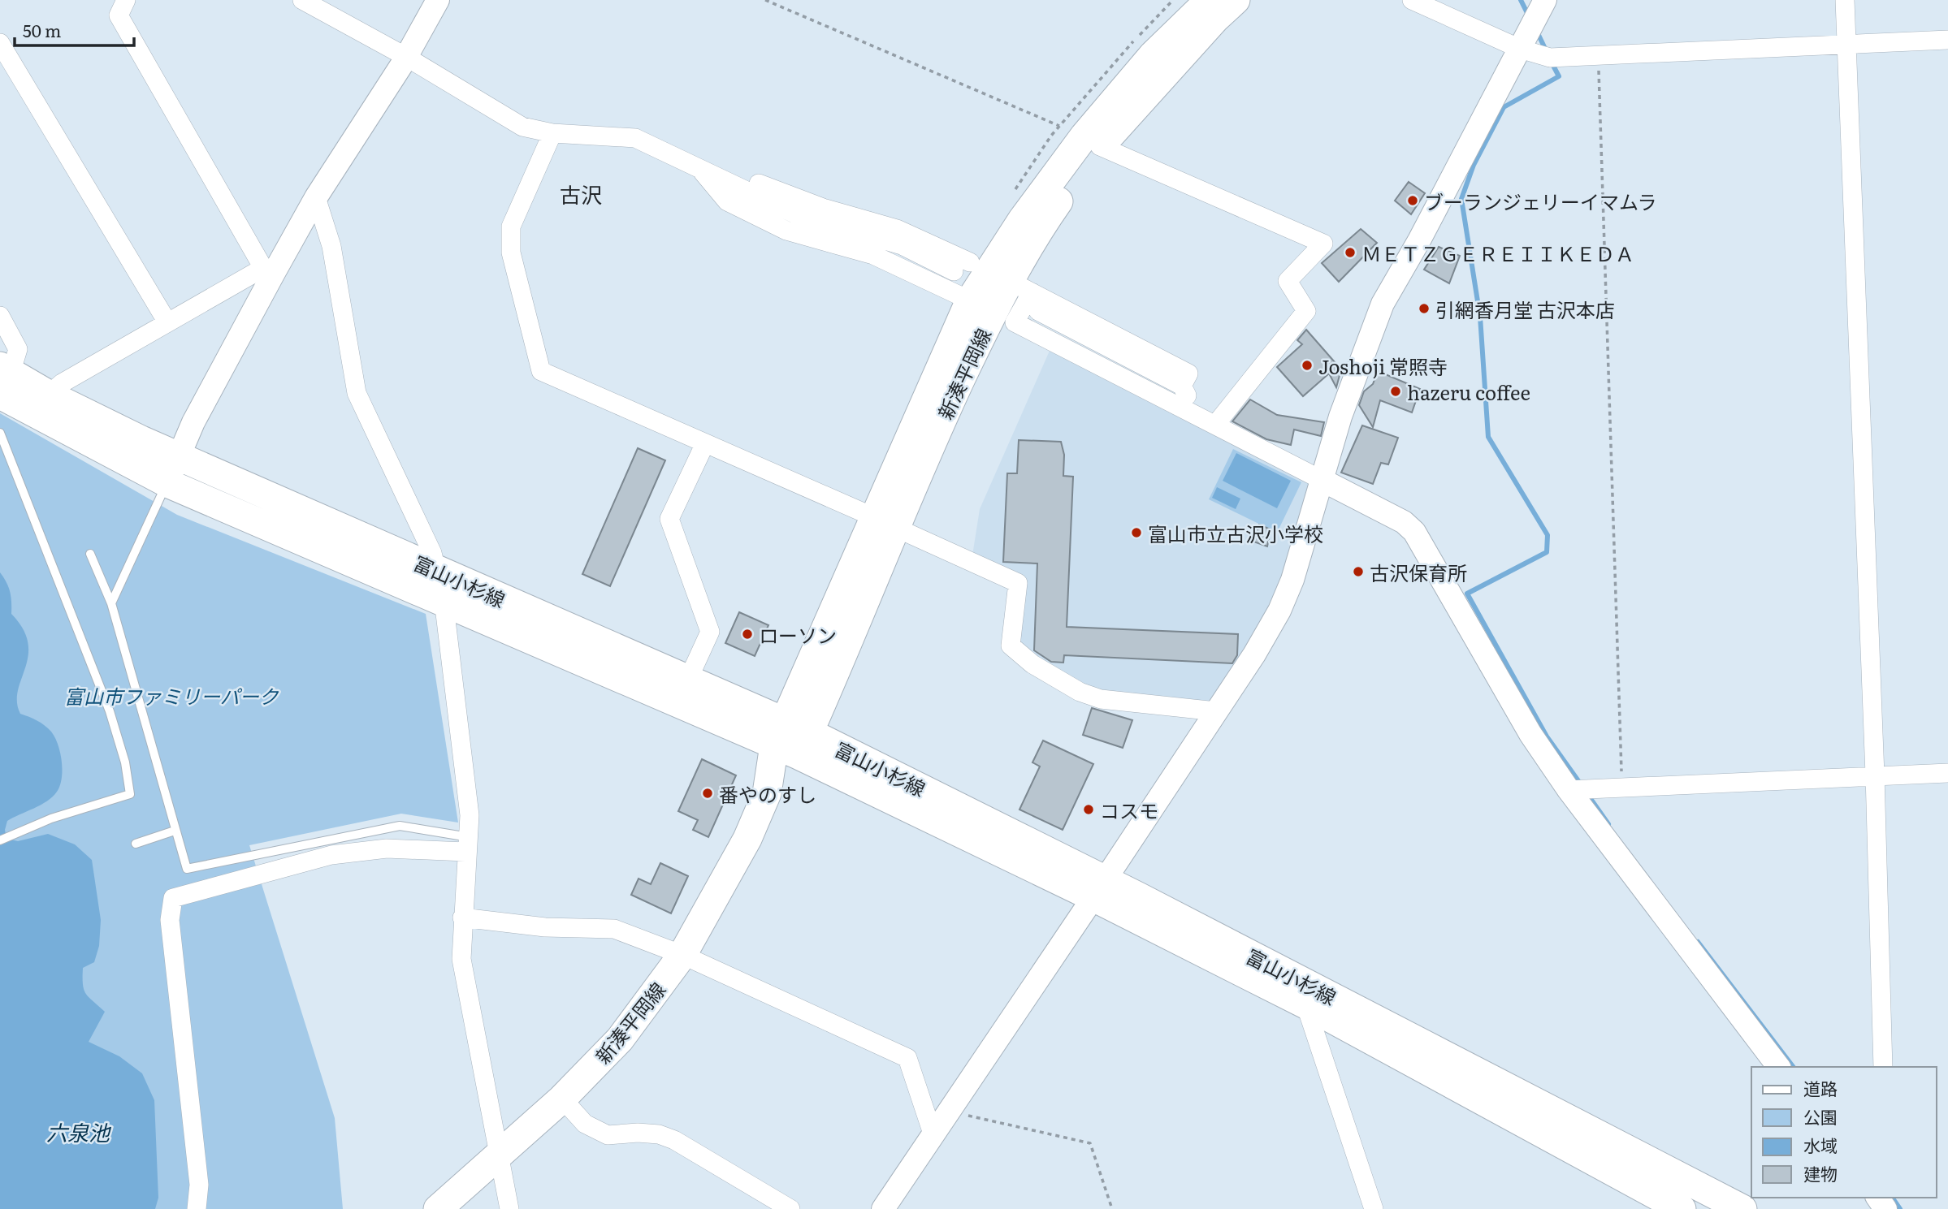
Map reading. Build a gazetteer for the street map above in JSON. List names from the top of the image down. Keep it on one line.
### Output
{"streets":{"main road":["新湊平岡線","富山小杉線"]},"crossings":[["新湊平岡線","富山小杉線"]],"districts":["古沢"],"water":["六泉池"],"parks":["富山市ファミリーパーク"],"places":["ブーランジェリーイマムラ","ＭＥＴＺＧＥＲＥＩＩＫＥＤＡ","引網香月堂 古沢本店","Joshoji 常照寺","hazeru coffee","富山市立古沢小学校","古沢保育所","ローソン","番やのすし","コスモ"],"legend":["道路","公園","水域","建物"],"scale_bar":"50 m"}
